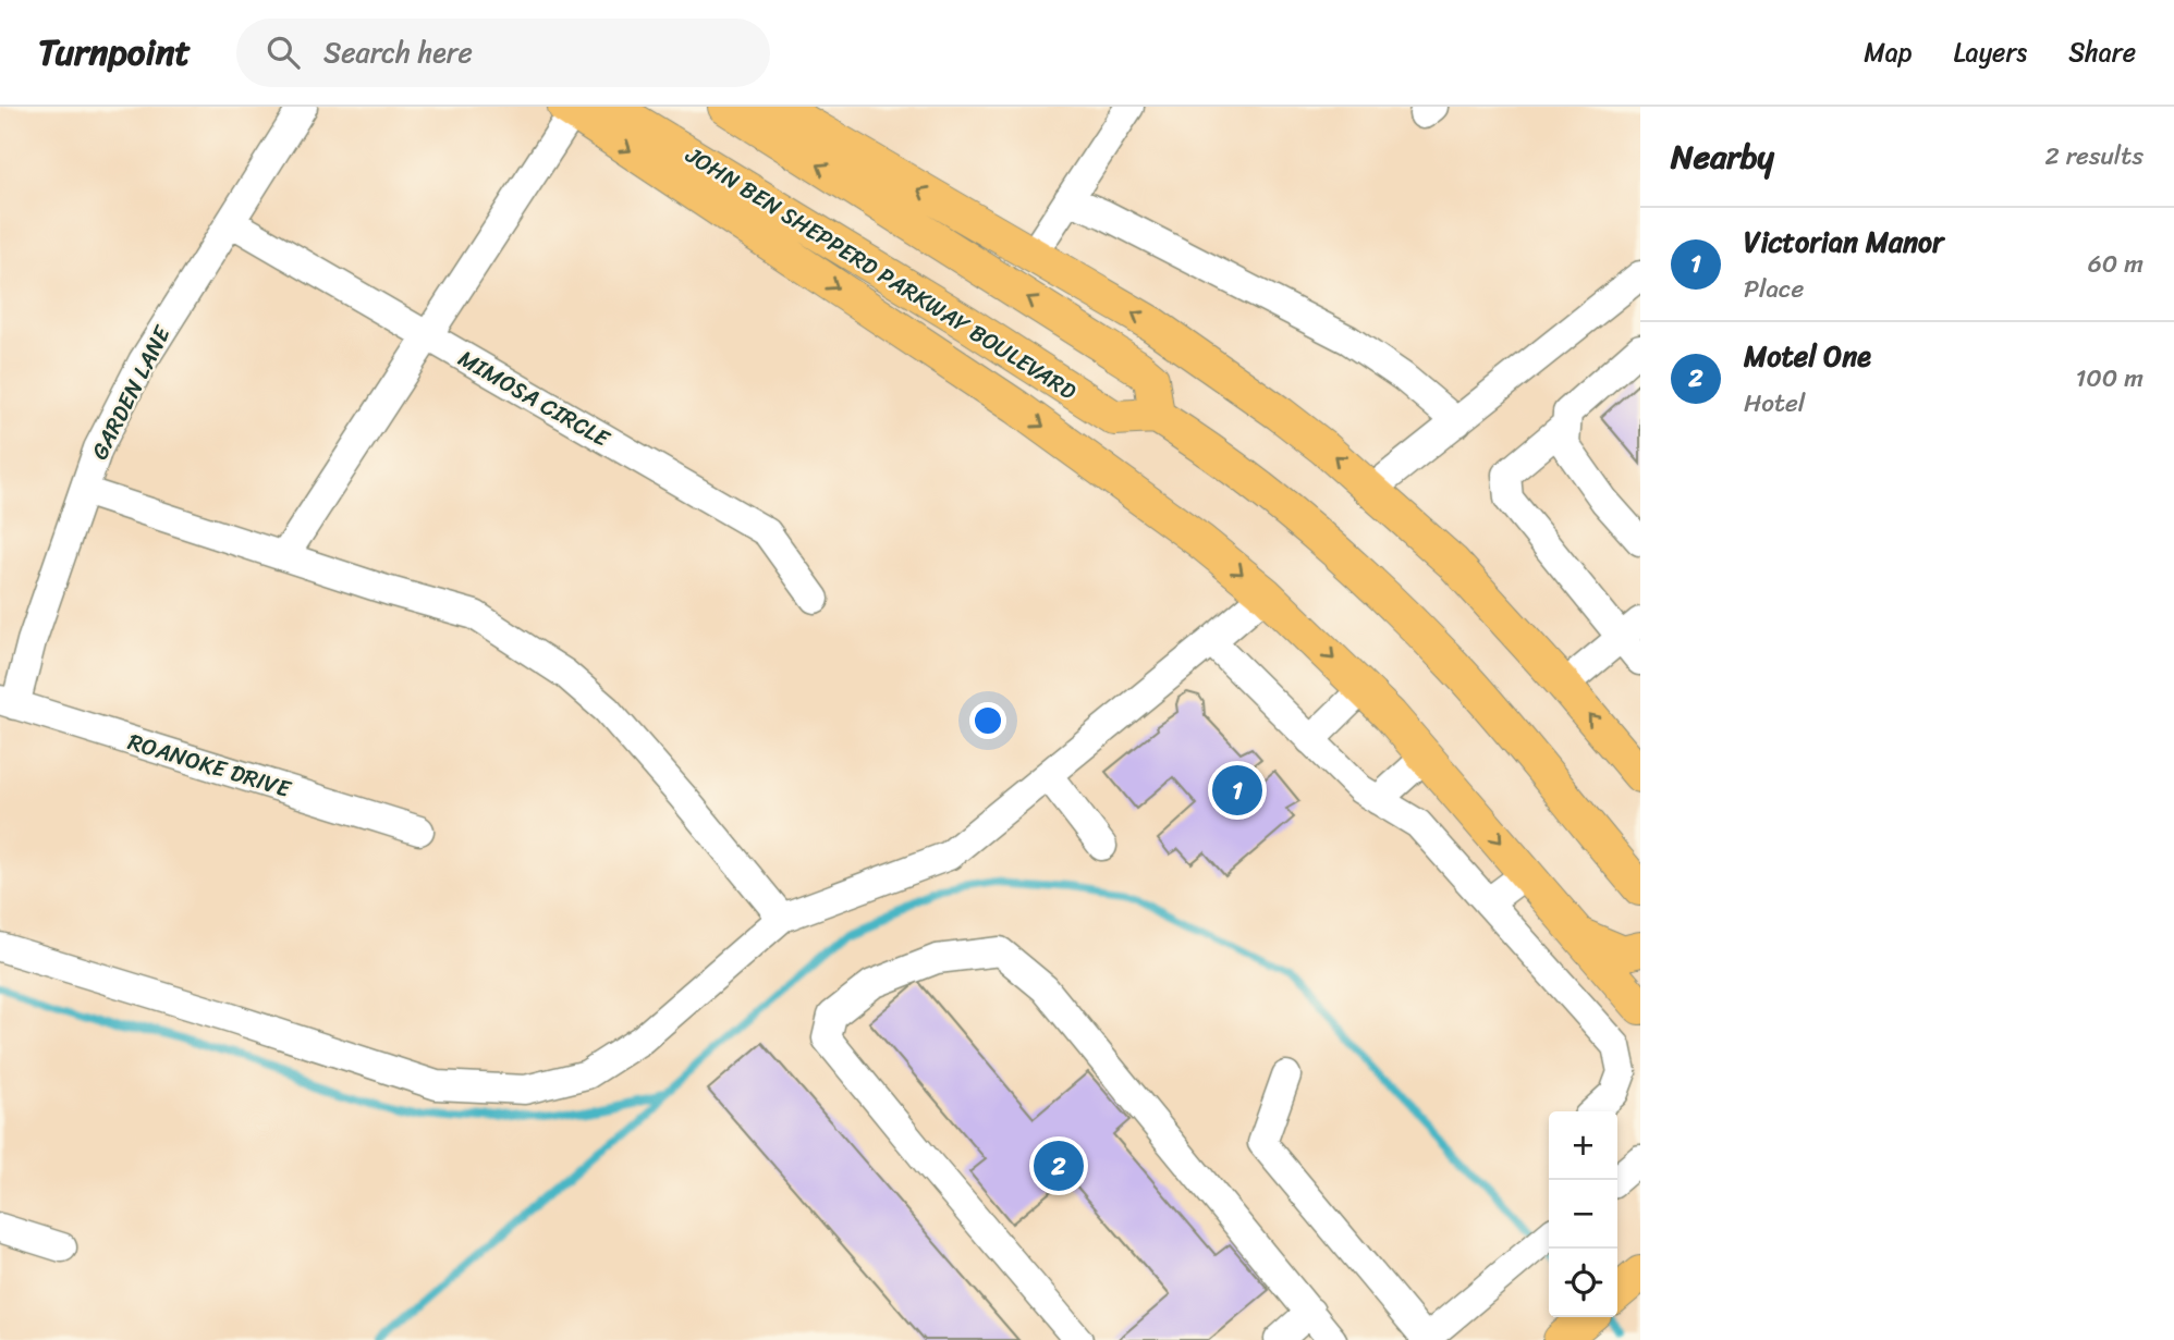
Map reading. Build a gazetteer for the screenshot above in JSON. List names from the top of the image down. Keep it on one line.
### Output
{"streets":{"main road":["JOHN BEN SHEPPERD PARKWAY BOULEVARD"],"street":["GARDEN LANE","MIMOSA CIRCLE","ROANOKE DRIVE"]},"crossings":[["GARDEN LANE","MIMOSA CIRCLE"],["GARDEN LANE","ROANOKE DRIVE"]],"page":{"header":"Turnpoint","search":"Search here","nav":["Map","Layers","Share"],"heading":["Nearby","2 results"],"list":[{"mark":"1","name":"Victorian Manor","note":"Place","value":"60 m"},{"mark":"2","name":"Motel One","note":"Hotel","value":"100 m"}],"pins":["1","2"],"map_buttons":["+","−"]}}
